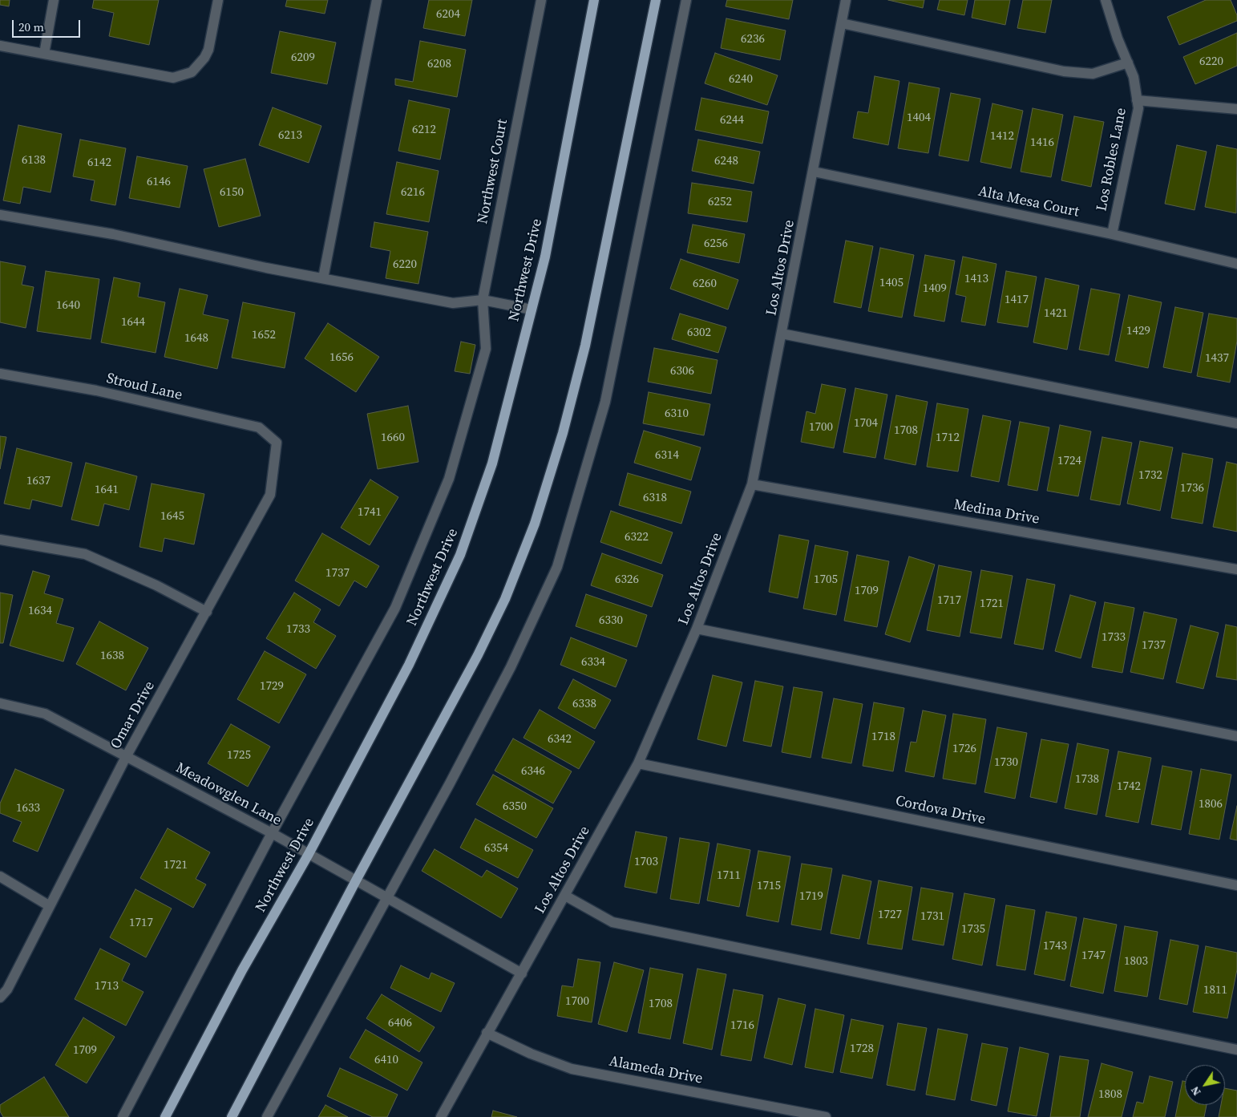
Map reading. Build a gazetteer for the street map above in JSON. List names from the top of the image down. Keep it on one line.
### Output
{"streets":{"main road":["Northwest Drive"],"street":["Los Robles Lane","Northwest Court","Alta Mesa Court","Los Altos Drive","Stroud Lane","Medina Drive","Omar Drive","Meadowglen Lane","Cordova Drive","Alameda Drive"]},"crossings":[["Los Robles Lane","Alta Mesa Court"],["Northwest Court","Meadowglen Lane"],["Alta Mesa Court","Los Altos Drive"],["Los Altos Drive","Medina Drive"],["Los Altos Drive","Meadowglen Lane"],["Los Altos Drive","Cordova Drive"],["Los Altos Drive","Alameda Drive"],["Northwest Drive","Meadowglen Lane"],["Stroud Lane","Omar Drive"],["Omar Drive","Meadowglen Lane"]],"house_numbers":["6204","6236","6209","6220","6208","6240","1404","6244","6212","6213","1412","1416","6138","6248","6142","6146","6150","6216","6252","6256","6220","1413","1405","6260","1409","1417","1640","1421","1644","1429","6302","1652","1648","1656","1437","6306","6310","1704","1700","1708","1660","1712","6314","1724","1732","1637","1736","1641","6318","1741","1645","6322","1737","6326","1705","1709","1717","1721","1634","6330","1733","1733","1737","1638","6334","1729","6338","1718","6342","1726","1725","1730","6346","1738","1742","1806","6350","1633","6354","1703","1721","1711","1715","1719","1727","1731","1717","1735","1743","1747","1803","1713","1811","1700","1708","6406","1716","1728","1709","6410","1808"],"scale_bar":"20 m","north":"bottom left"}
